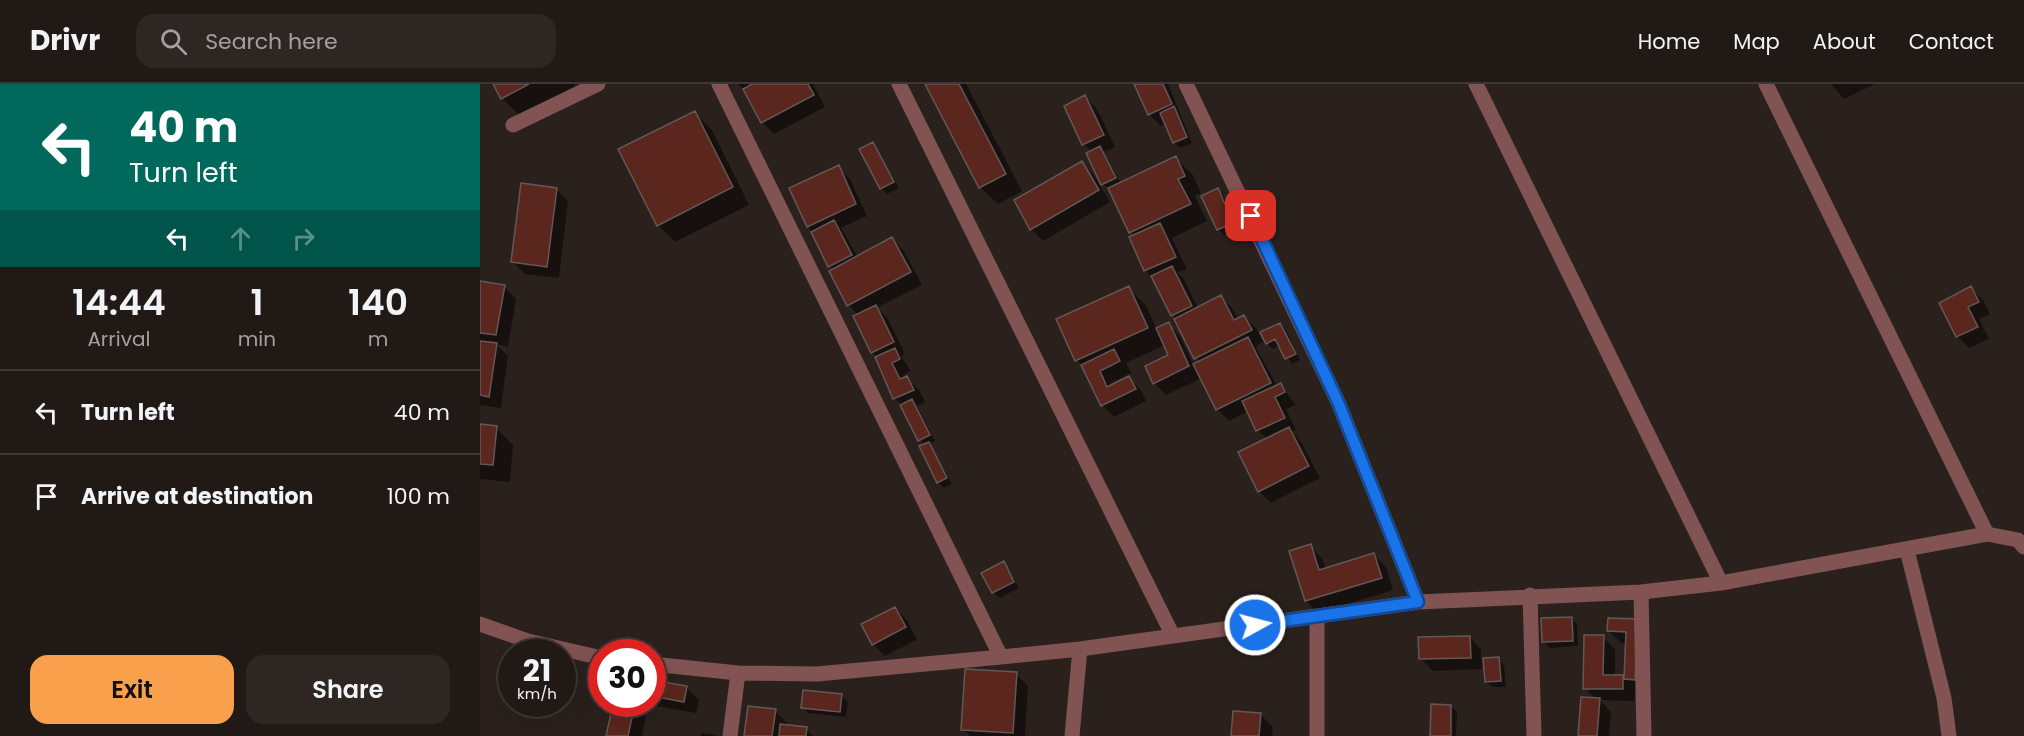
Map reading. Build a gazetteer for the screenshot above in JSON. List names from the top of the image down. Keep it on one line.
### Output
{"page":{"header":"Drivr","search":"Search here","nav":["Home","Map","About","Contact"],"turn":["40 m","Turn left"],"eta":["14:44","Arrival","1","min","140","m"],"list":[{"name":"Turn left","value":"40 m"},{"name":"Arrive at destination","value":"100 m"}],"speed":"21 km/h","limit":"30","buttons":["Exit","Share"]}}
